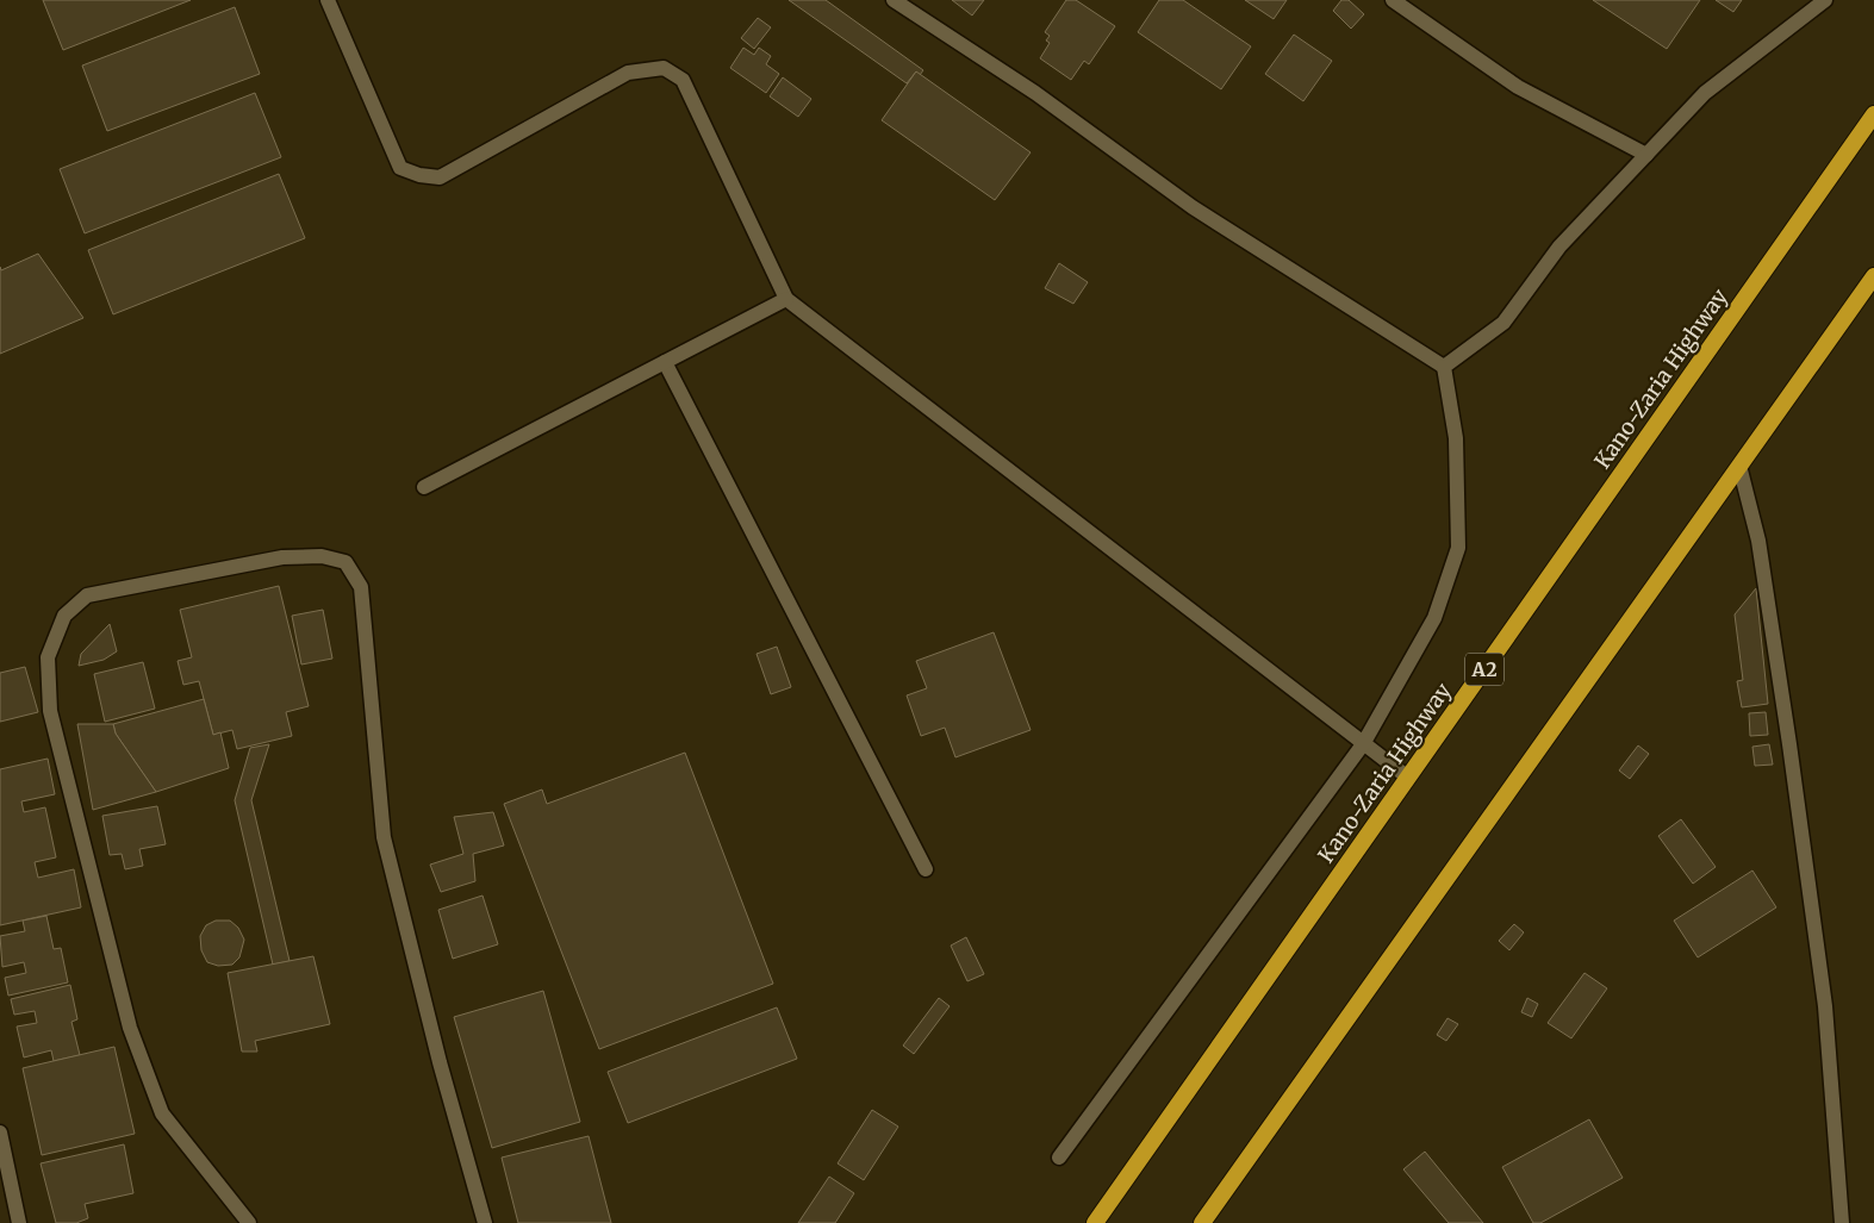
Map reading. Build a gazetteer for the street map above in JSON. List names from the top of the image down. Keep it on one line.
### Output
{"streets":{"highway":["Kano-Zaria Highway","A2"]}}
